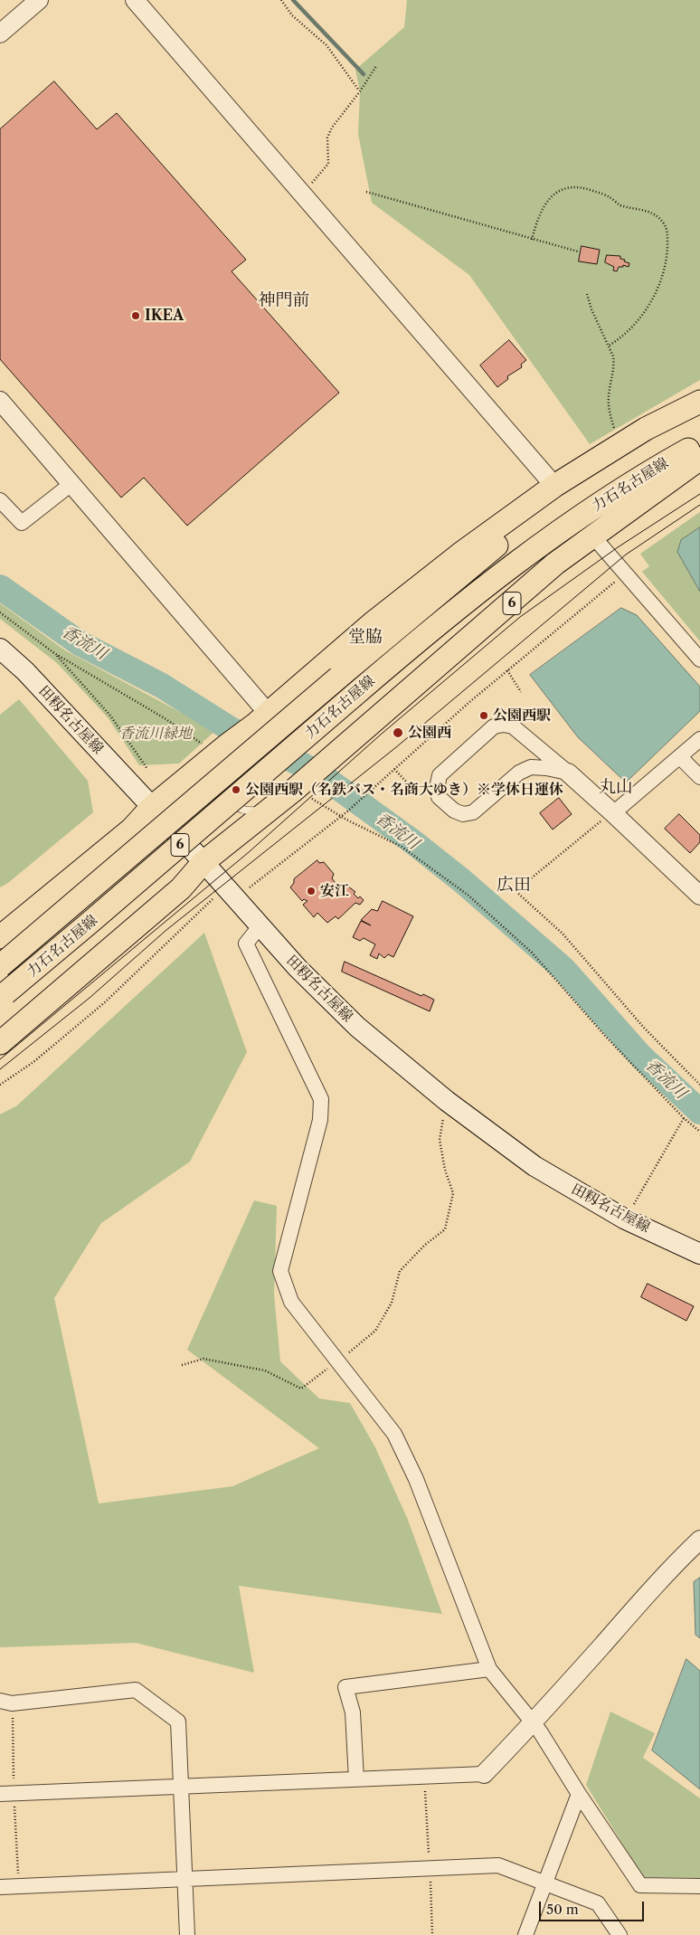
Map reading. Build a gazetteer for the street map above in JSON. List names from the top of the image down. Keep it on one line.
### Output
{"streets":{"main road":["力石名古屋線","6","田籾名古屋線"]},"crossings":[["6","田籾名古屋線"]],"districts":["神門前","堂脇","丸山","広田"],"water":["香流川"],"parks":["香流川緑地"],"places":["IKEA","公園西駅","公園西","公園西駅（名鉄バス・名商大ゆき）※学休日運休","安江"],"scale_bar":"50 m"}
